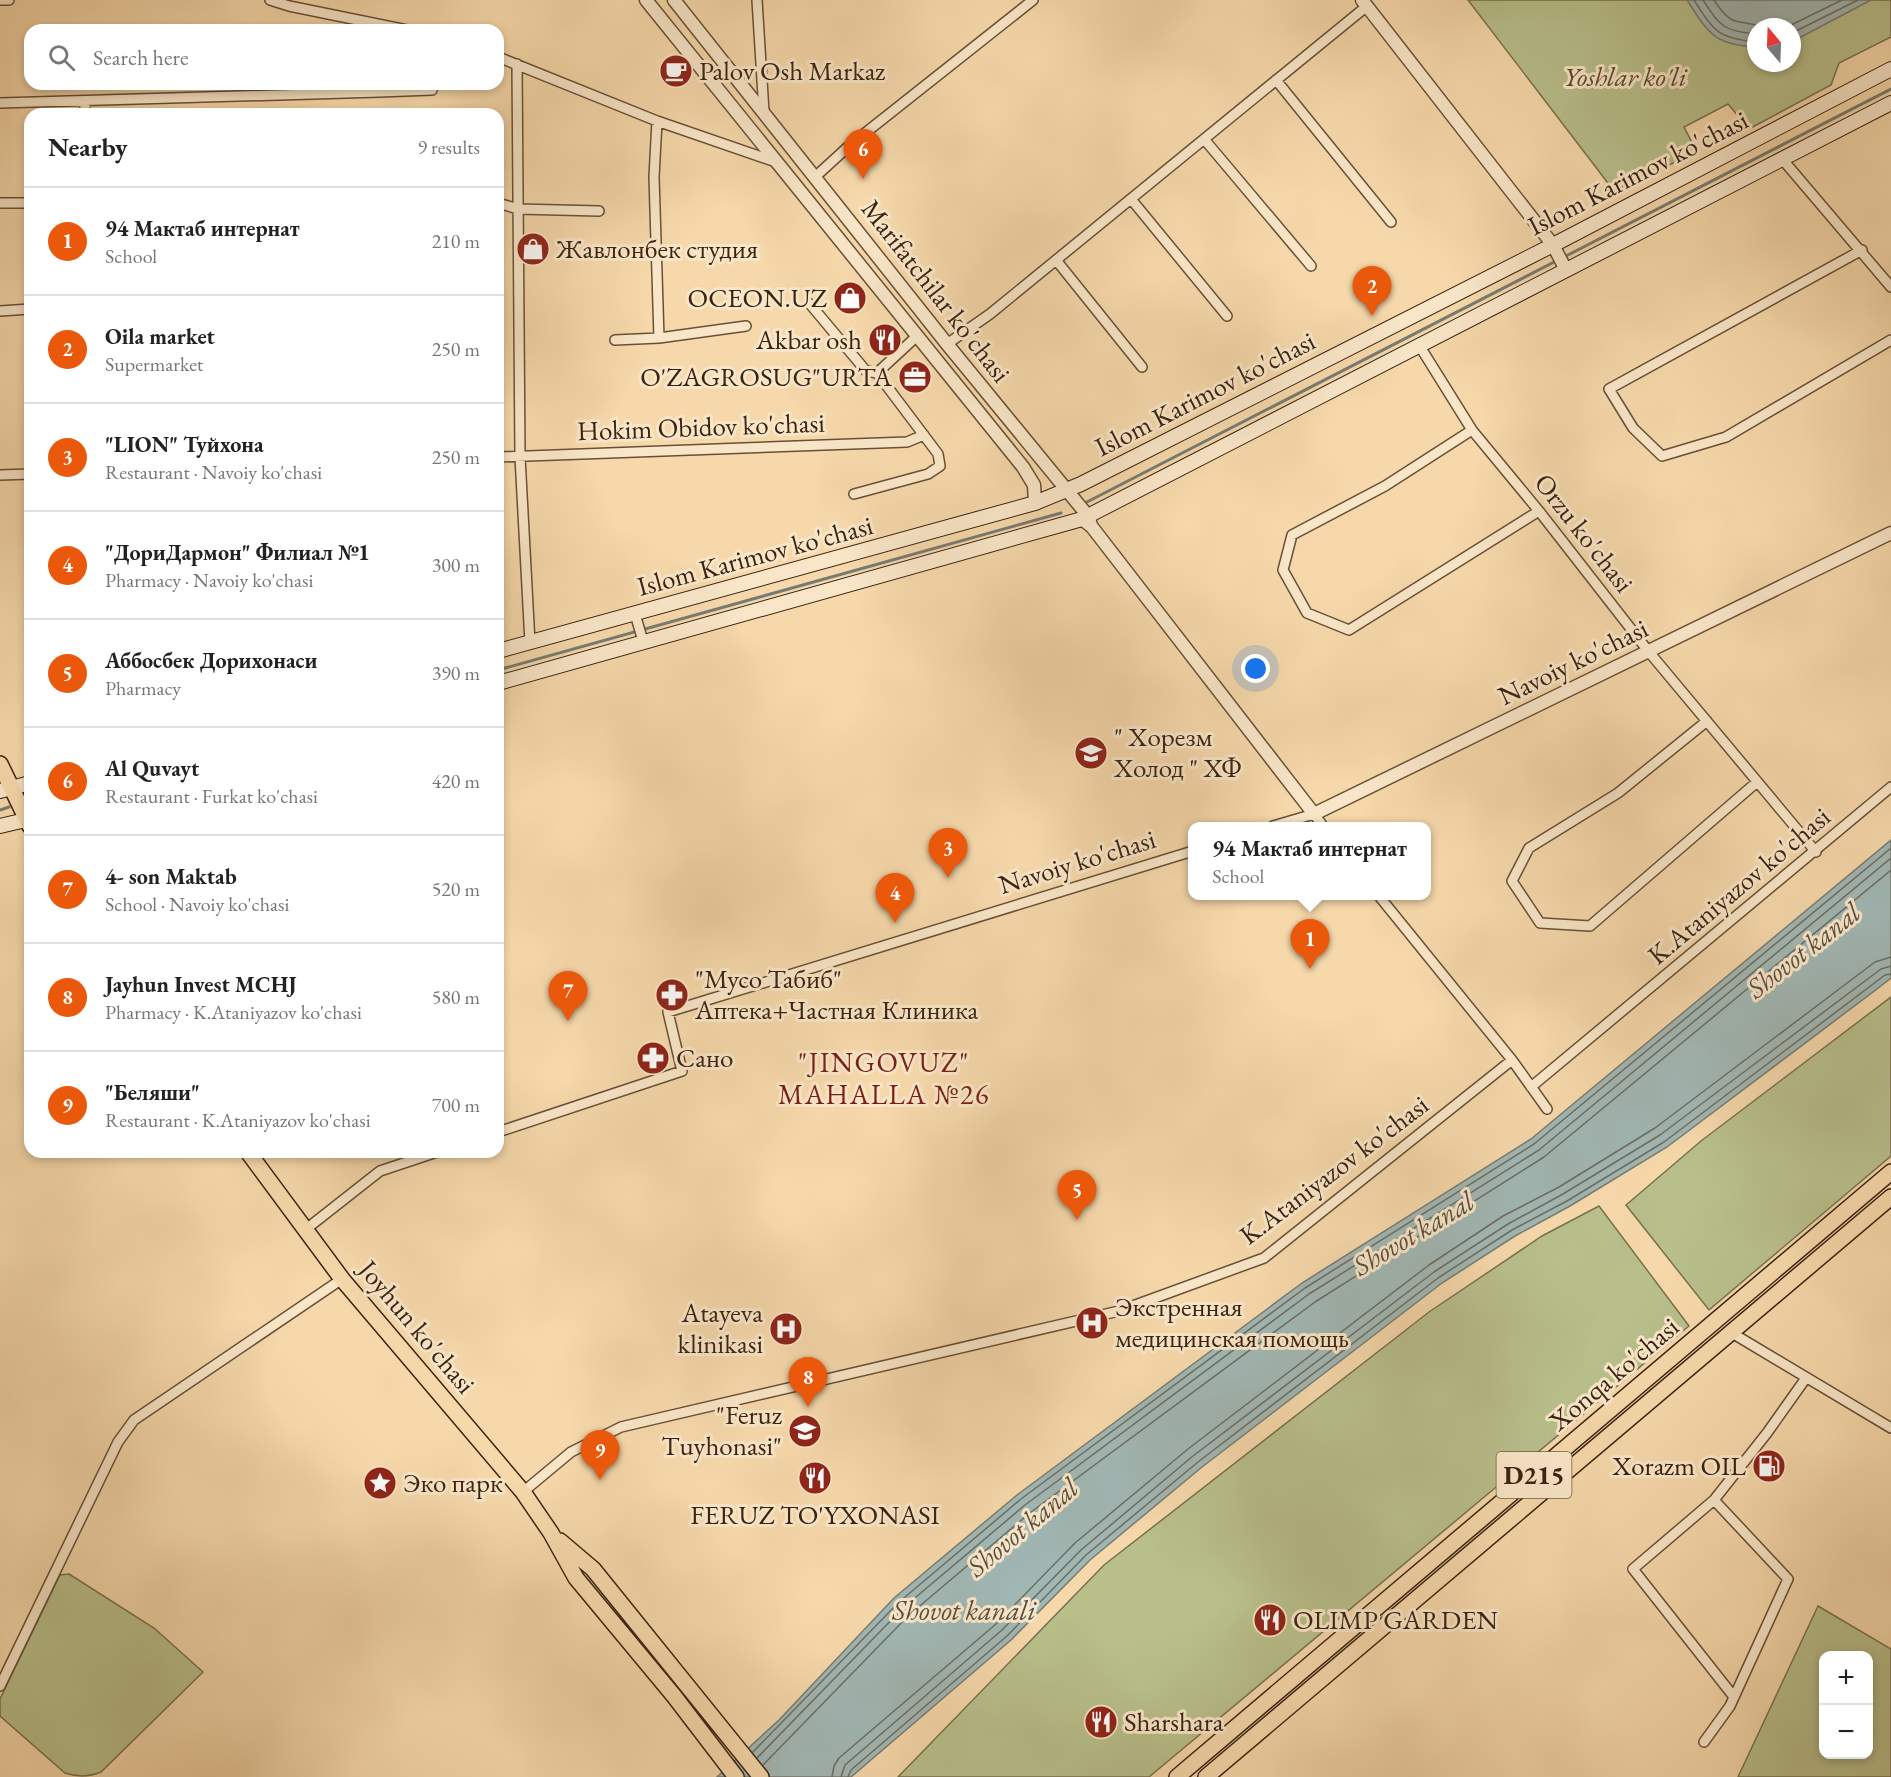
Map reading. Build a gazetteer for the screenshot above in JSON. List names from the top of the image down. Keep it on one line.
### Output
{"streets":{"main road":["Islom Karimov ko'chasi","Joyhun ko'chasi","Xonqa ko'chasi","D215"],"street":["Marifatchilar ko'chasi","Hokim Obidov ko'chasi","Orzu ko'chasi","Navoiy ko'chasi","K.Ataniyazov ko'chasi"]},"crossings":[["Islom Karimov ko'chasi","Marifatchilar ko'chasi"],["Islom Karimov ko'chasi","Orzu ko'chasi"],["Marifatchilar ko'chasi","Navoiy ko'chasi"],["Orzu ko'chasi","Navoiy ko'chasi"],["Orzu ko'chasi","K.Ataniyazov ko'chasi"],["K.Ataniyazov ko'chasi","Joyhun ko'chasi"]],"districts":["\"JINGOVUZ\" MAHALLA №26"],"water":["Shovot kanal","Shovot kanali"],"parks":["Yoshlar ko'li"],"places":{"cafe":["Palov Osh Markaz"],"shop":["Жавлонбек студия","OCEON.UZ"],"restaurant":["Akbar osh","FERUZ TO'YXONASI","OLIMP GARDEN","Sharshara"],"office":["O'ZAGROSUG\"URTA"],"school or university":["\" Хорезм Холод \" ХФ","\"Feruz Tuyhonasi\""],"pharmacy":["\"Мусо Табиб\" Аптека+Частная Клиника","Сано"],"hospital":["Экстренная медицинская помощь","Atayeva klinikasi"],"fuel station":["Xorazm OIL"],"place":["Эко парк"]},"north":"top","page":{"search":"Search here","heading":["Nearby","9 results"],"pins":["6","2","3","4","1","7","5","8","9"],"list":[{"mark":"1","name":"94 Мактаб интернат","note":"School","value":"210 m"},{"mark":"2","name":"Oila market","note":"Supermarket","value":"250 m"},{"mark":"3","name":"\"LION\" Туйхона","note":"Restaurant · Navoiy ko'chasi","value":"250 m"},{"mark":"4","name":"\"ДориДармон\" Филиал №1","note":"Pharmacy · Navoiy ko'chasi","value":"300 m"},{"mark":"5","name":"Аббосбек Дорихонаси","note":"Pharmacy","value":"390 m"},{"mark":"6","name":"Al Quvayt","note":"Restaurant · Furkat ko'chasi","value":"420 m"},{"mark":"7","name":"4- son Maktab","note":"School · Navoiy ko'chasi","value":"520 m"},{"mark":"8","name":"Jayhun Invest MCHJ","note":"Pharmacy · K.Ataniyazov ko'chasi","value":"580 m"},{"mark":"9","name":"\"Беляши\"","note":"Restaurant · K.Ataniyazov ko'chasi","value":"700 m"}],"popup":["94 Мактаб интернат","School"],"map_buttons":["+","−"]}}
